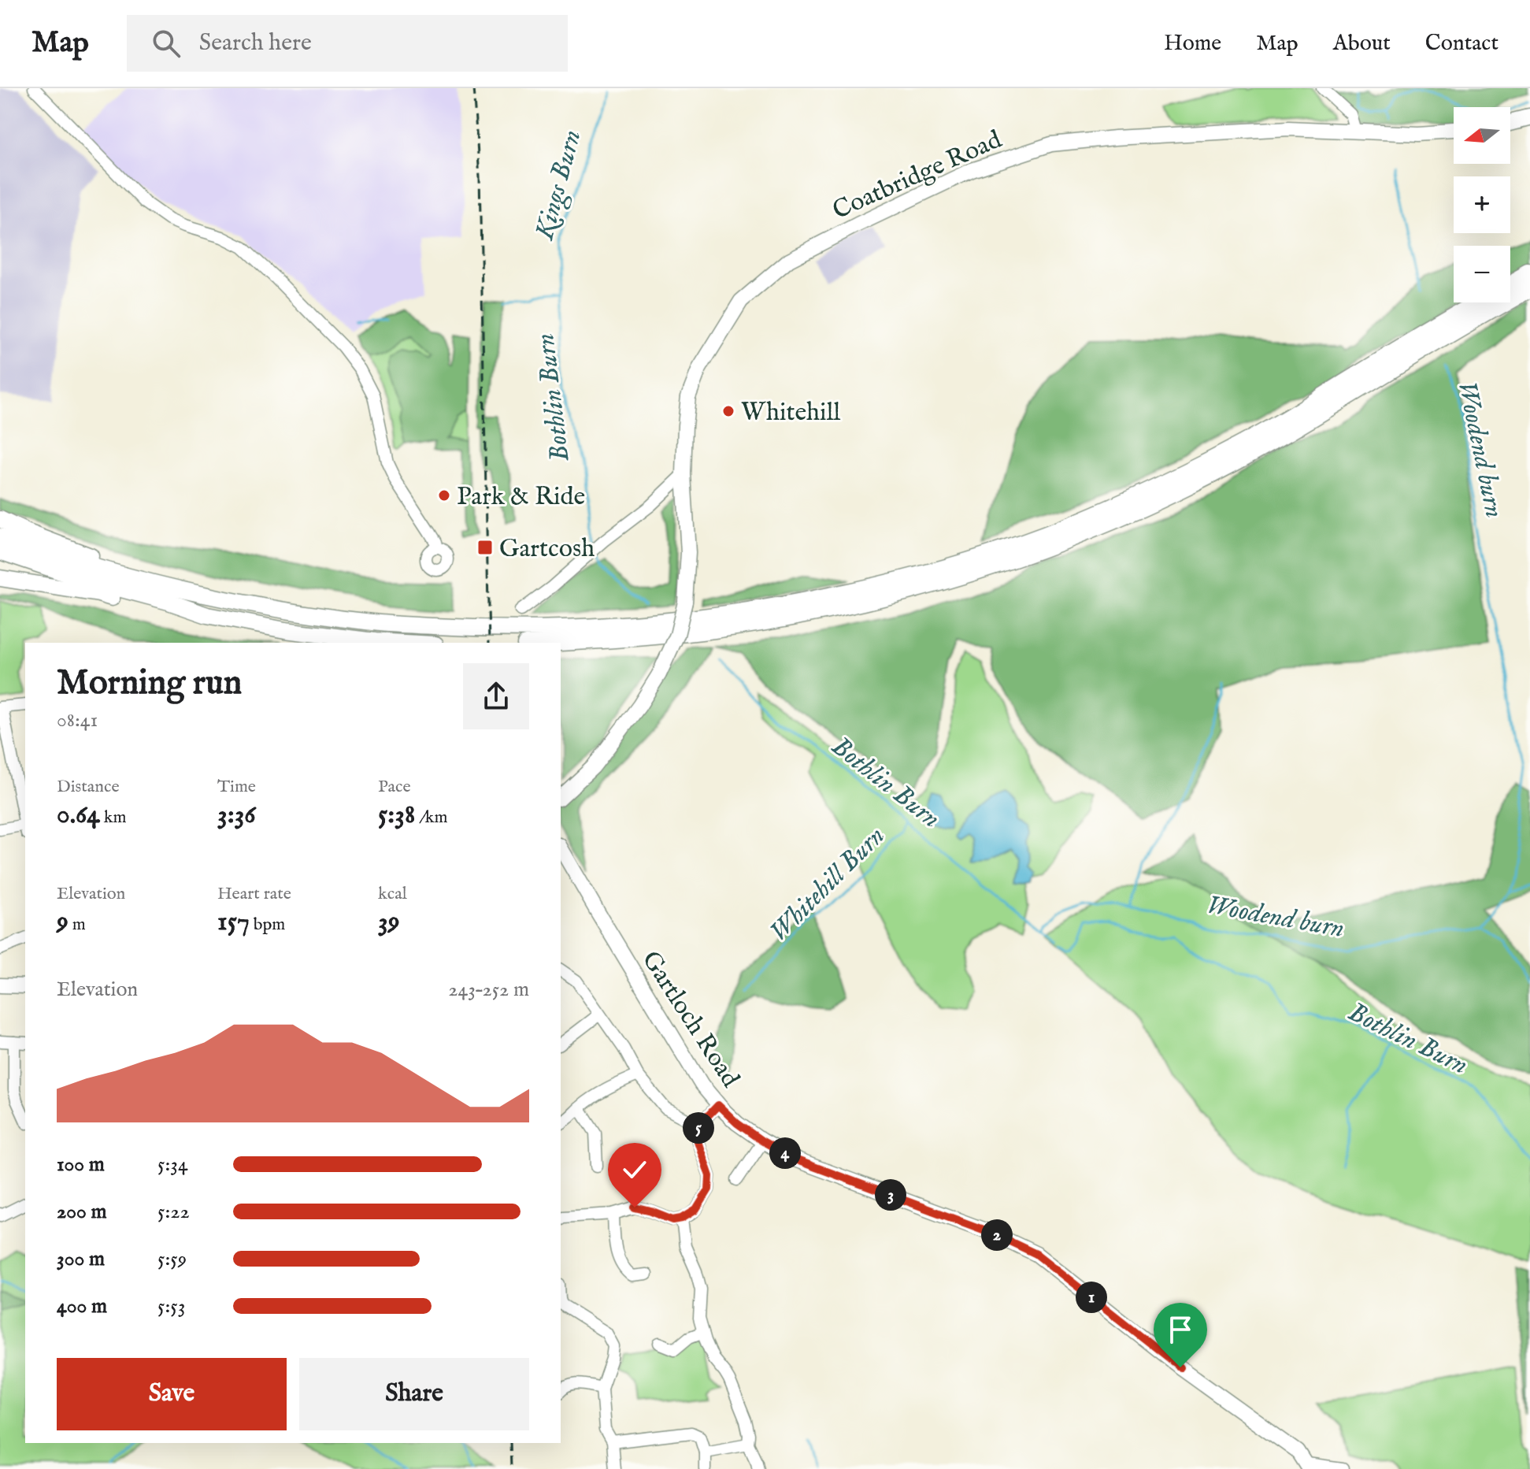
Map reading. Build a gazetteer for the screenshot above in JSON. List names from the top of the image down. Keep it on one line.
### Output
{"streets":{"main road":["Coatbridge Road","Gartloch Road"]},"water":["Kings Burn","Bothlin Burn","Woodend burn","Whitehill Burn"],"places":{"other":["Whitehill","Park & Ride"],"transit":["Gartcosh"]},"north":"left","page":{"header":"Map","search":"Search here","nav":["Home","Map","About","Contact"],"map_buttons":["+","−"],"heading":["Morning run","08:41"],"stats":[["Distance","0.64 km"],["Time","3:36"],["Pace","5:38 /km"],["Elevation","9 m"],["Heart rate","157 bpm"],["kcal","39"]],"chart":["Elevation","243–252 m"],"pins":["5","4","3","2","1"],"list":[{"name":"100 m","note":"5:34"},{"name":"200 m","note":"5:22"},{"name":"300 m","note":"5:59"},{"name":"400 m","note":"5:53"}],"buttons":["Save","Share"]}}
